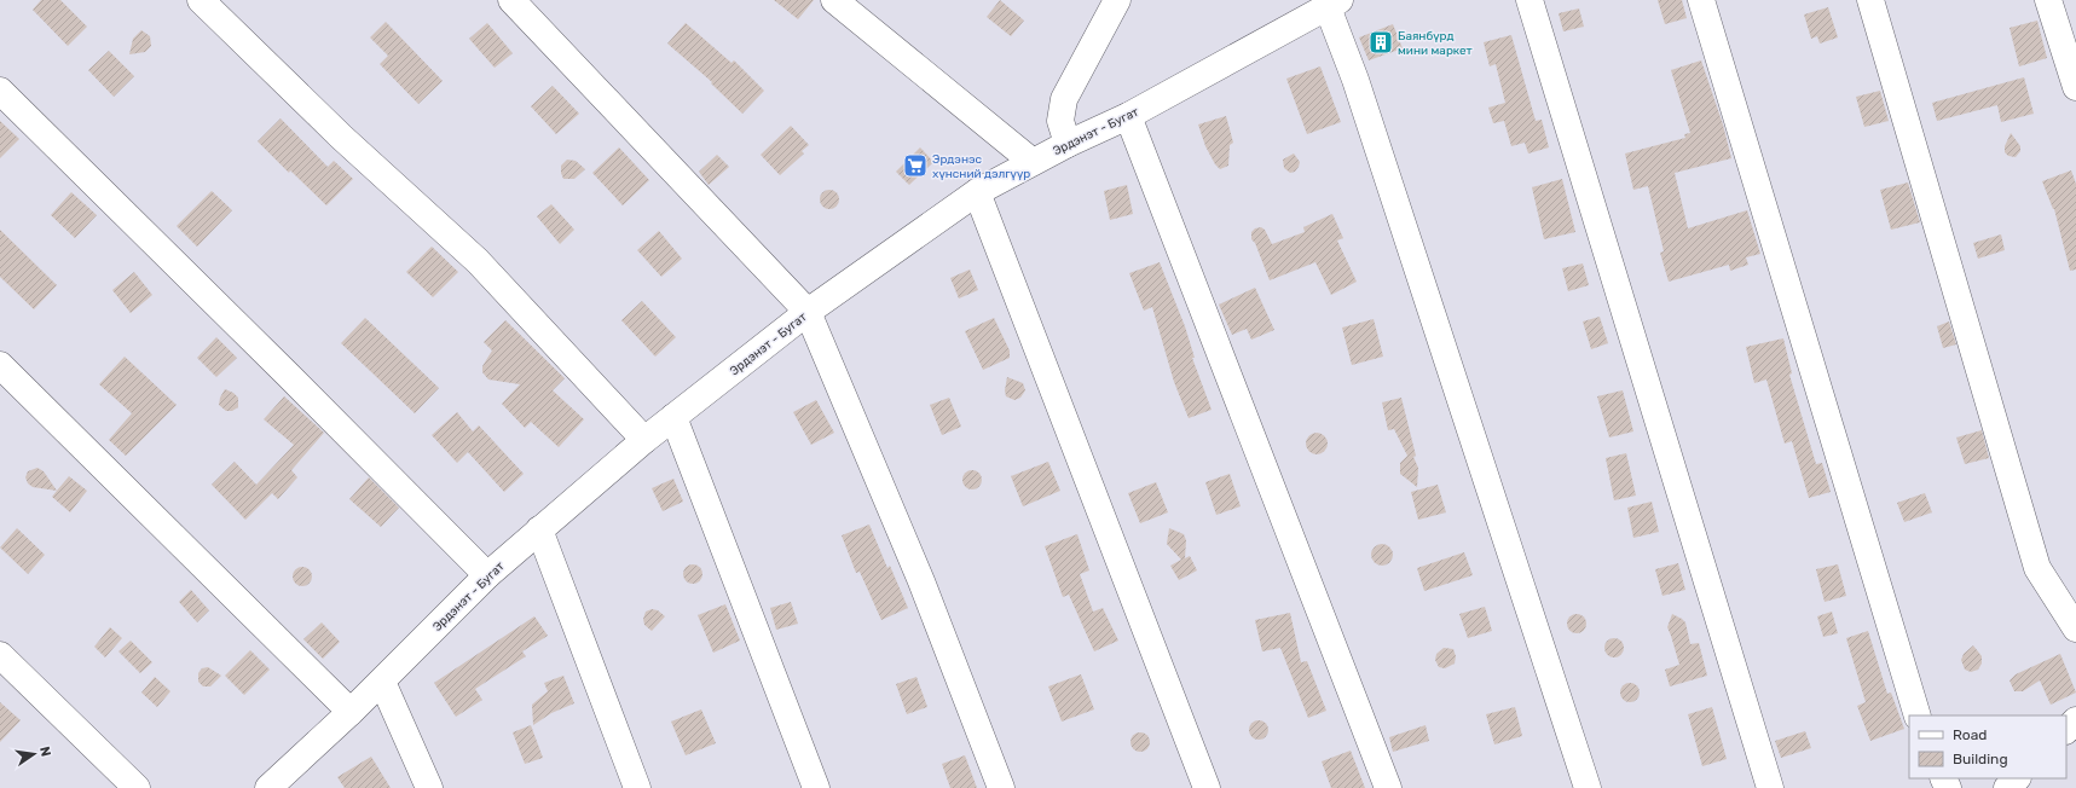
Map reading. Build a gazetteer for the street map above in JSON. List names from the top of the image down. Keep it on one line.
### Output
{"streets":{"street":["Эрдэнэт - Бугат"]},"places":{"building":["Баянбүрд мини маркет"],"supermarket":["Эрдэнэс хүнсний дэлгүүр"]},"legend":["Road","Building"],"north":"right"}
